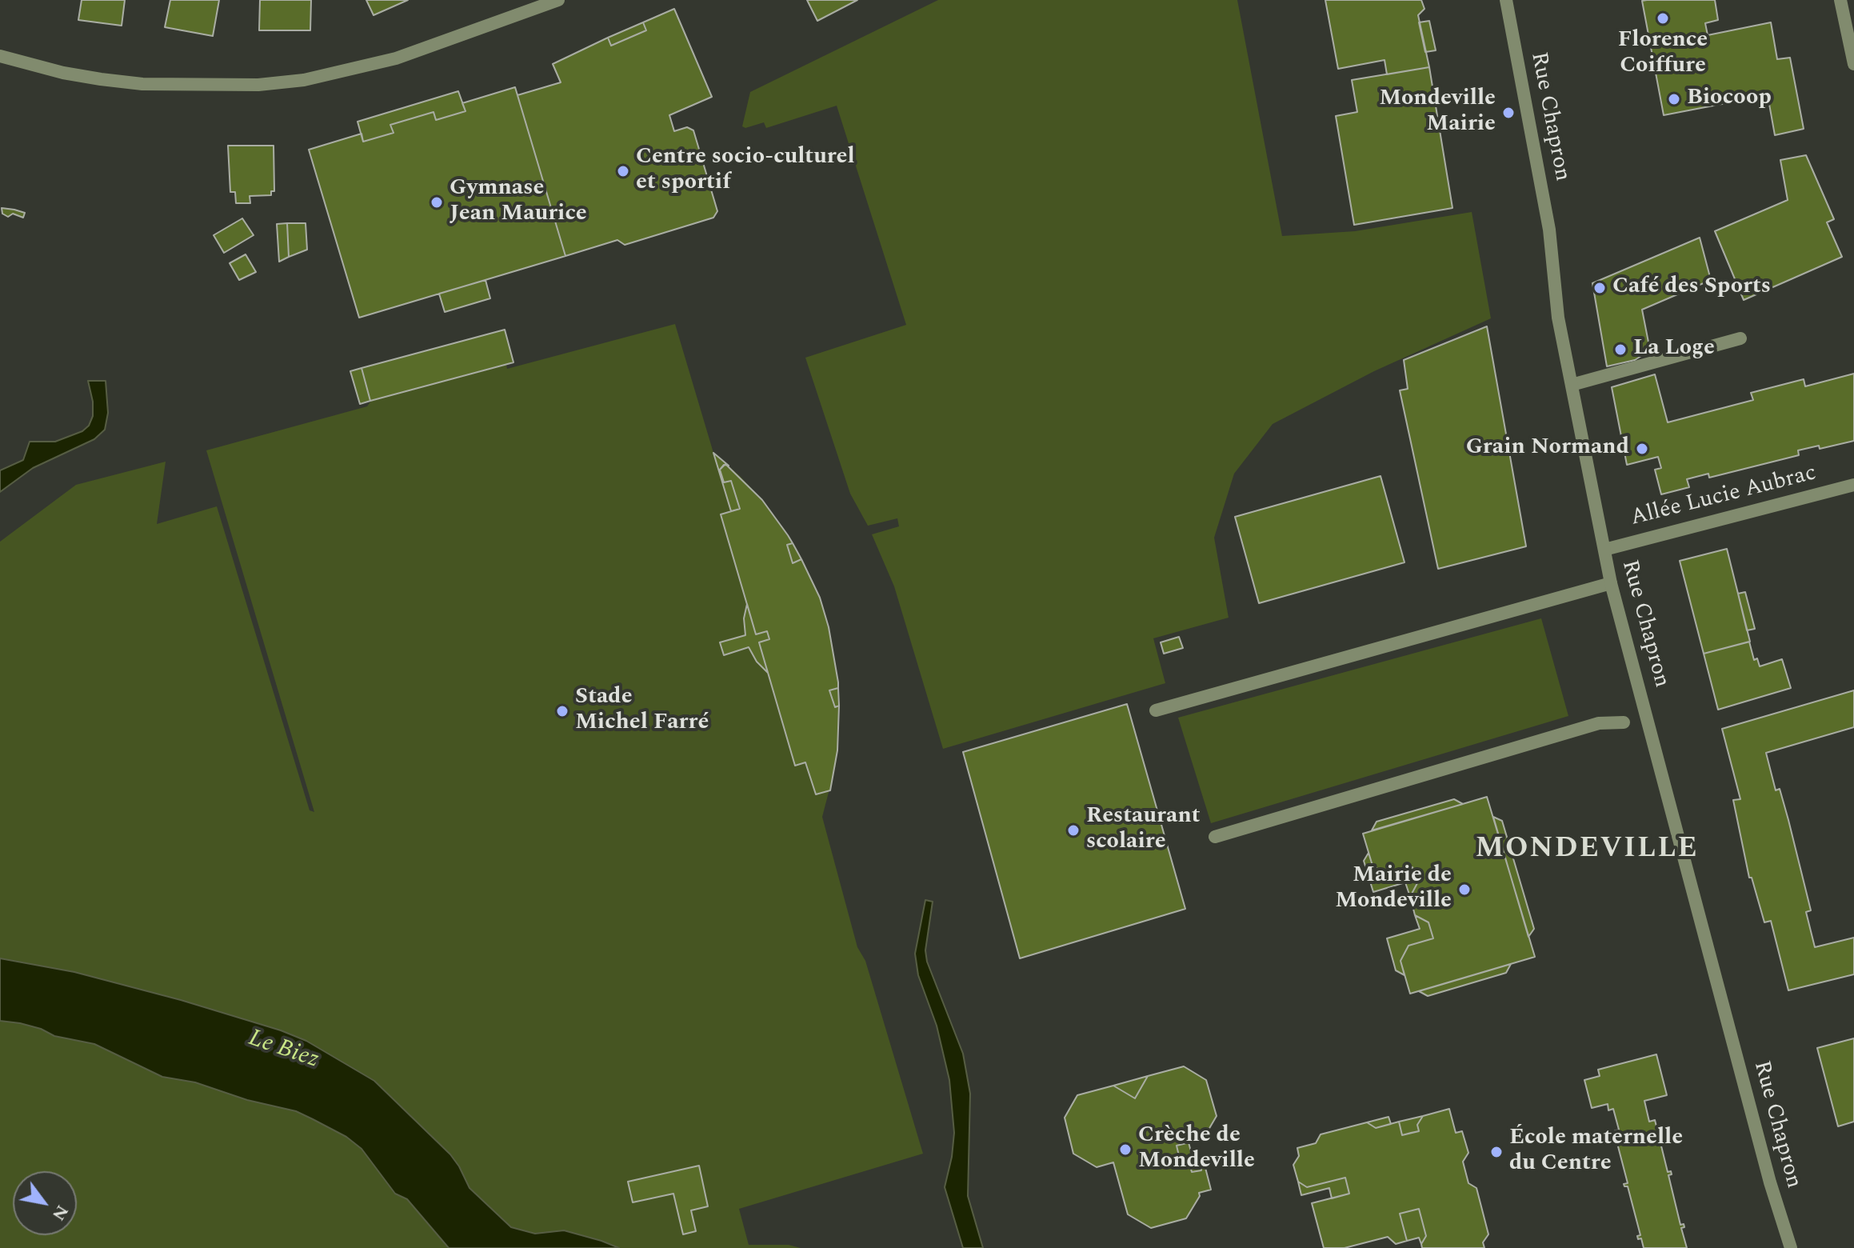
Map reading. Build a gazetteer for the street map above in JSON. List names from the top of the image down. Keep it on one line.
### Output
{"streets":{"street":["Rue Chapron","Allée Lucie Aubrac"]},"crossings":[["Rue Chapron","Allée Lucie Aubrac"]],"districts":["MONDEVILLE"],"water":["Le Biez"],"places":["Florence Coiffure","Biocoop","Mondeville Mairie","Centre socio-culturel et sportif","Gymnase Jean Maurice","Café des Sports","La Loge","Grain Normand","Stade Michel Farré","Restaurant scolaire","Mairie de Mondeville","Crèche de Mondeville","École maternelle du Centre"],"north":"bottom right"}
